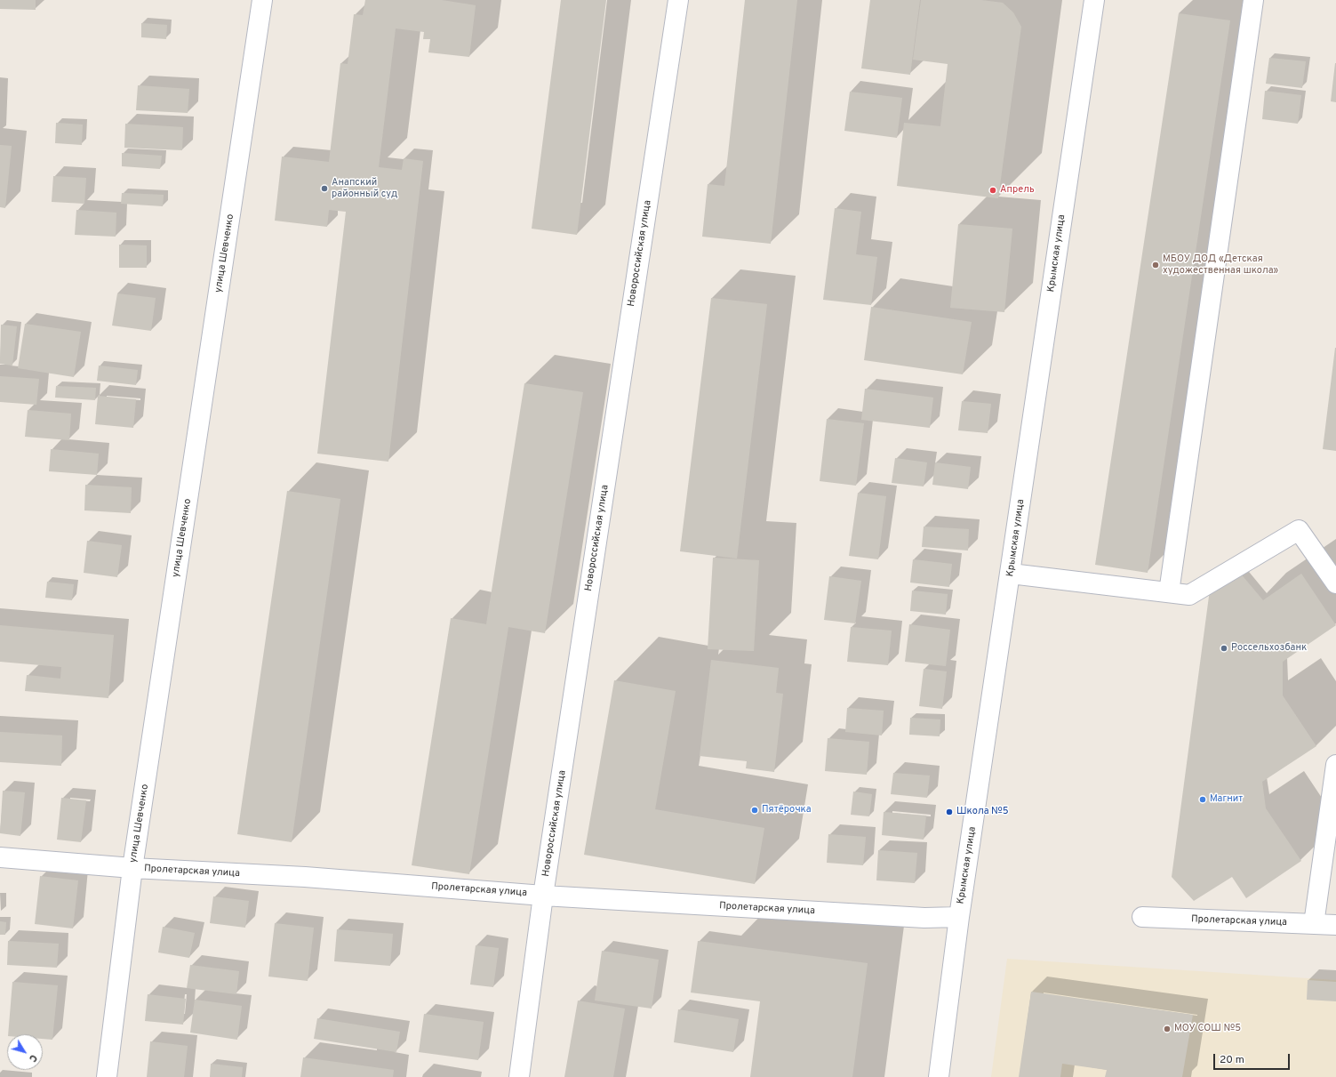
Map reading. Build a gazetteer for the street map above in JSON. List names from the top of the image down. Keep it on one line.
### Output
{"streets":{"street":["улица Шевченко","Новороссийская улица","Крымская улица","Пролетарская улица"]},"crossings":[["улица Шевченко","Пролетарская улица"],["Новороссийская улица","Пролетарская улица"],["Крымская улица","Пролетарская улица"]],"places":["Анапский районный суд","Апрель","МБОУ ДОД «Детская художественная школа»","Россельхозбанк","Магнит","Пятёрочка","Школа №5","МОУ СОШ №5"],"scale_bar":"20 m","north":"bottom right"}
